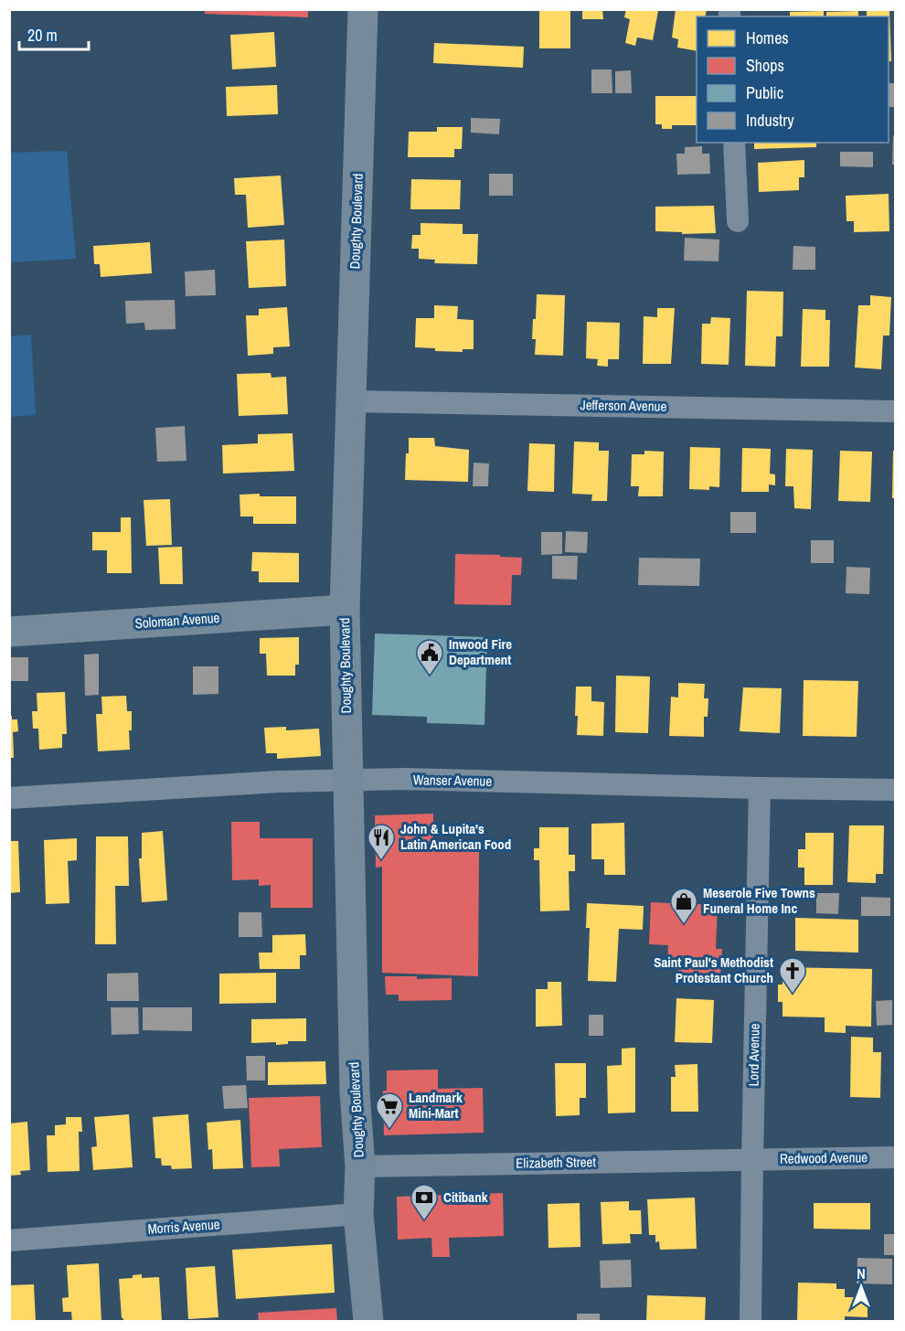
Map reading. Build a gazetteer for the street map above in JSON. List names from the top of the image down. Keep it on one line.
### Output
{"streets":{"main road":["Doughty Boulevard","Soloman Avenue"],"street":["Jefferson Avenue","Wanser Avenue","Lord Avenue","Redwood Avenue","Elizabeth Street","Morris Avenue"]},"crossings":[["Doughty Boulevard","Jefferson Avenue"],["Doughty Boulevard","Soloman Avenue"],["Doughty Boulevard","Wanser Avenue"],["Doughty Boulevard","Elizabeth Street"],["Doughty Boulevard","Morris Avenue"],["Wanser Avenue","Lord Avenue"],["Lord Avenue","Redwood Avenue"],["Lord Avenue","Elizabeth Street"],["Redwood Avenue","Elizabeth Street"]],"places":{"public building":["Inwood Fire Department"],"restaurant":["John & Lupita's Latin American Food"],"shop":["Meserole Five Towns Funeral Home Inc"],"church":["Saint Paul's Methodist Protestant Church"],"supermarket":["Landmark Mini-Mart"],"bank":["Citibank"]},"legend":["Homes","Shops","Public","Industry"],"scale_bar":"20 m","north":"top"}
